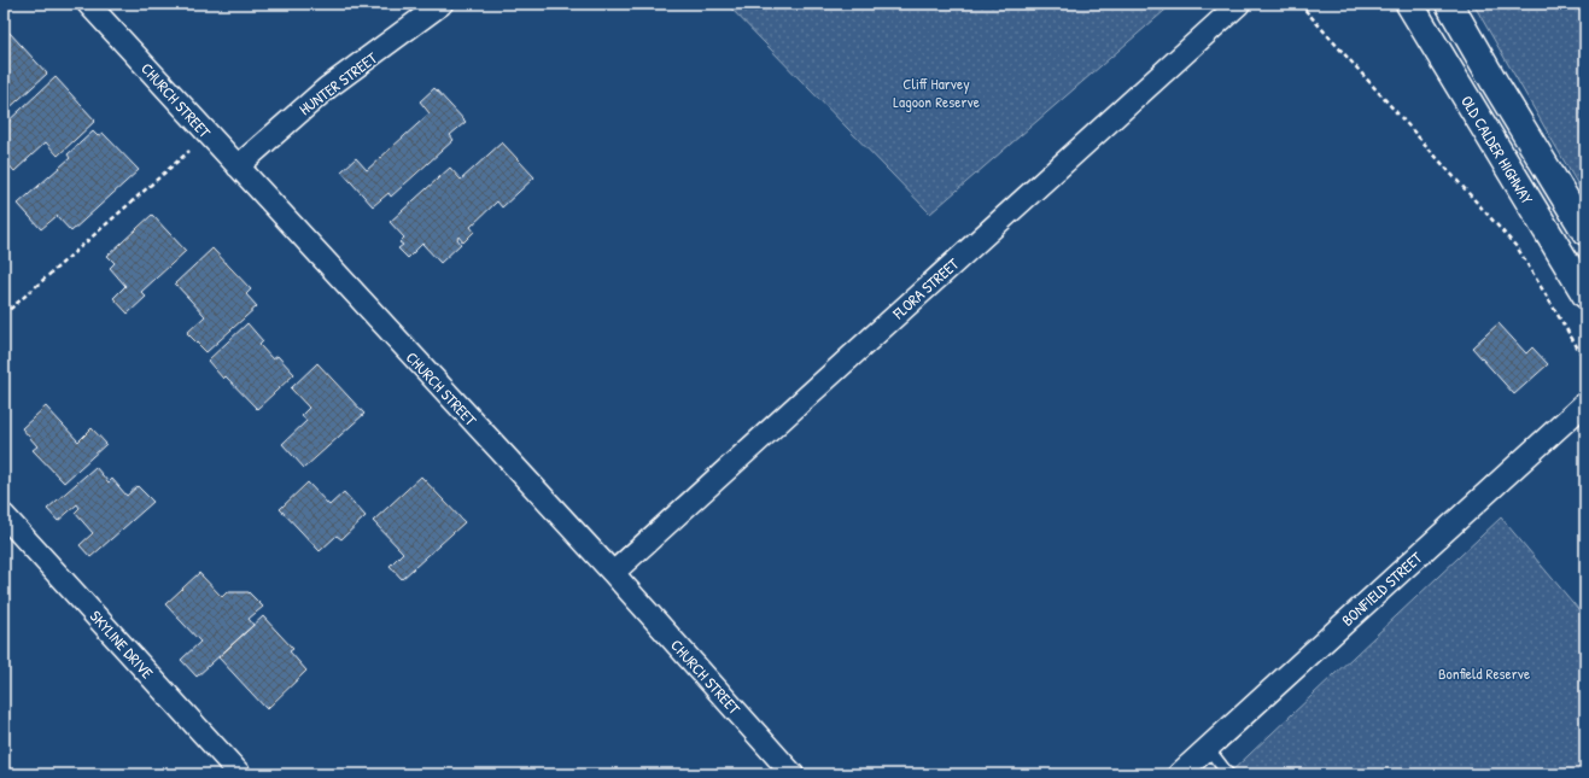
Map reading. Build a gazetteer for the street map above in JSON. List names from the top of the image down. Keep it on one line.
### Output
{"streets":{"main road":["OLD CALDER HIGHWAY"],"street":["HUNTER STREET","CHURCH STREET","FLORA STREET","BONFIELD STREET","SKYLINE DRIVE"]},"crossings":[["HUNTER STREET","CHURCH STREET"],["CHURCH STREET","FLORA STREET"]],"parks":["Cliff Harvey Lagoon Reserve","Bonfield Reserve"]}
